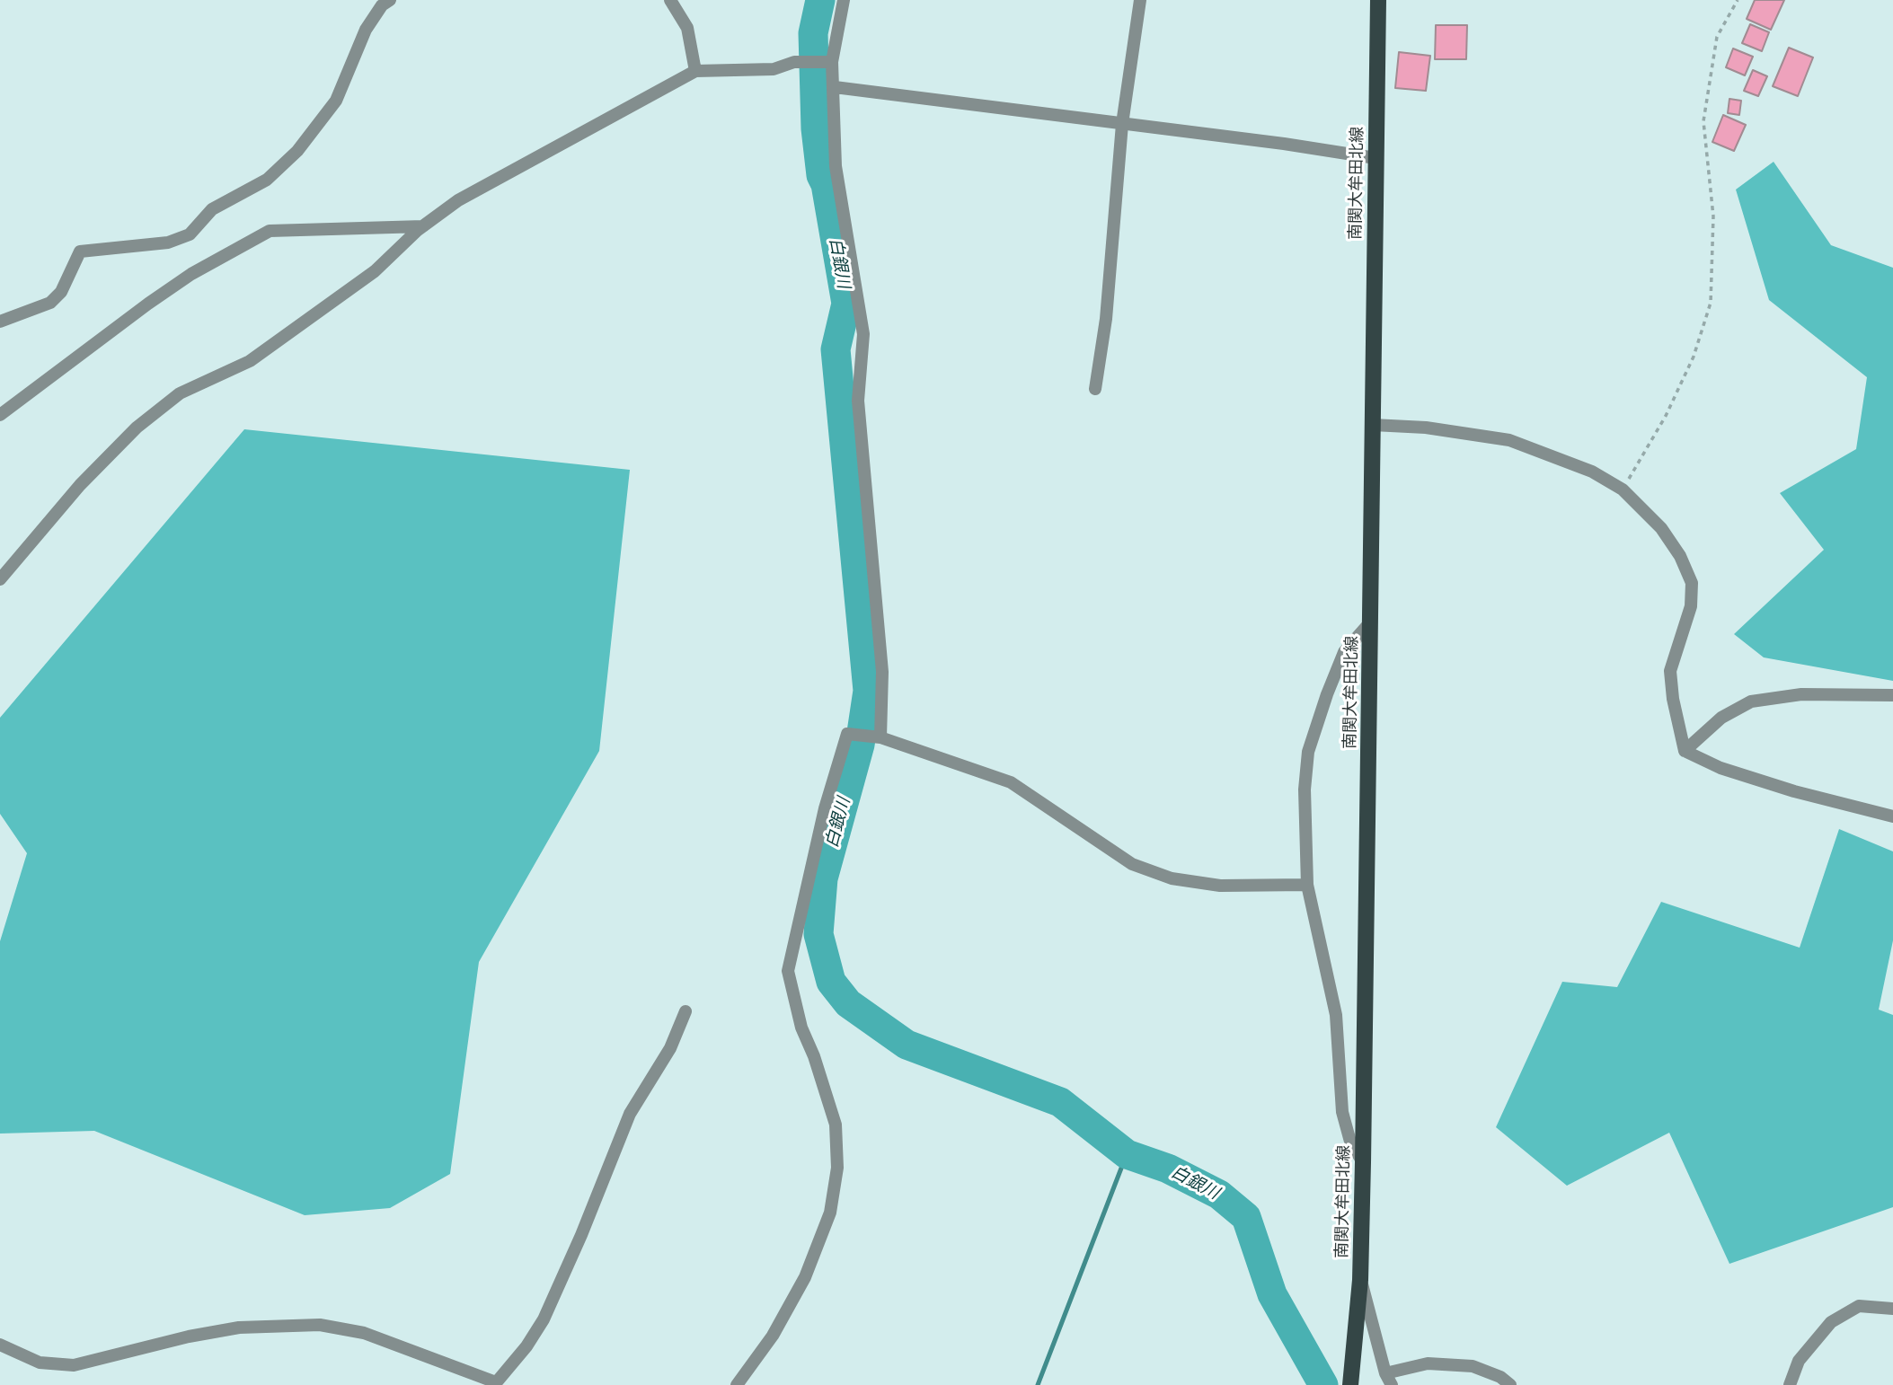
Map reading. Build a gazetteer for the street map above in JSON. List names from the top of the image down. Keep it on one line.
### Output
{"streets":{"main road":["南関大牟田北線"]},"water":["白銀川"]}
